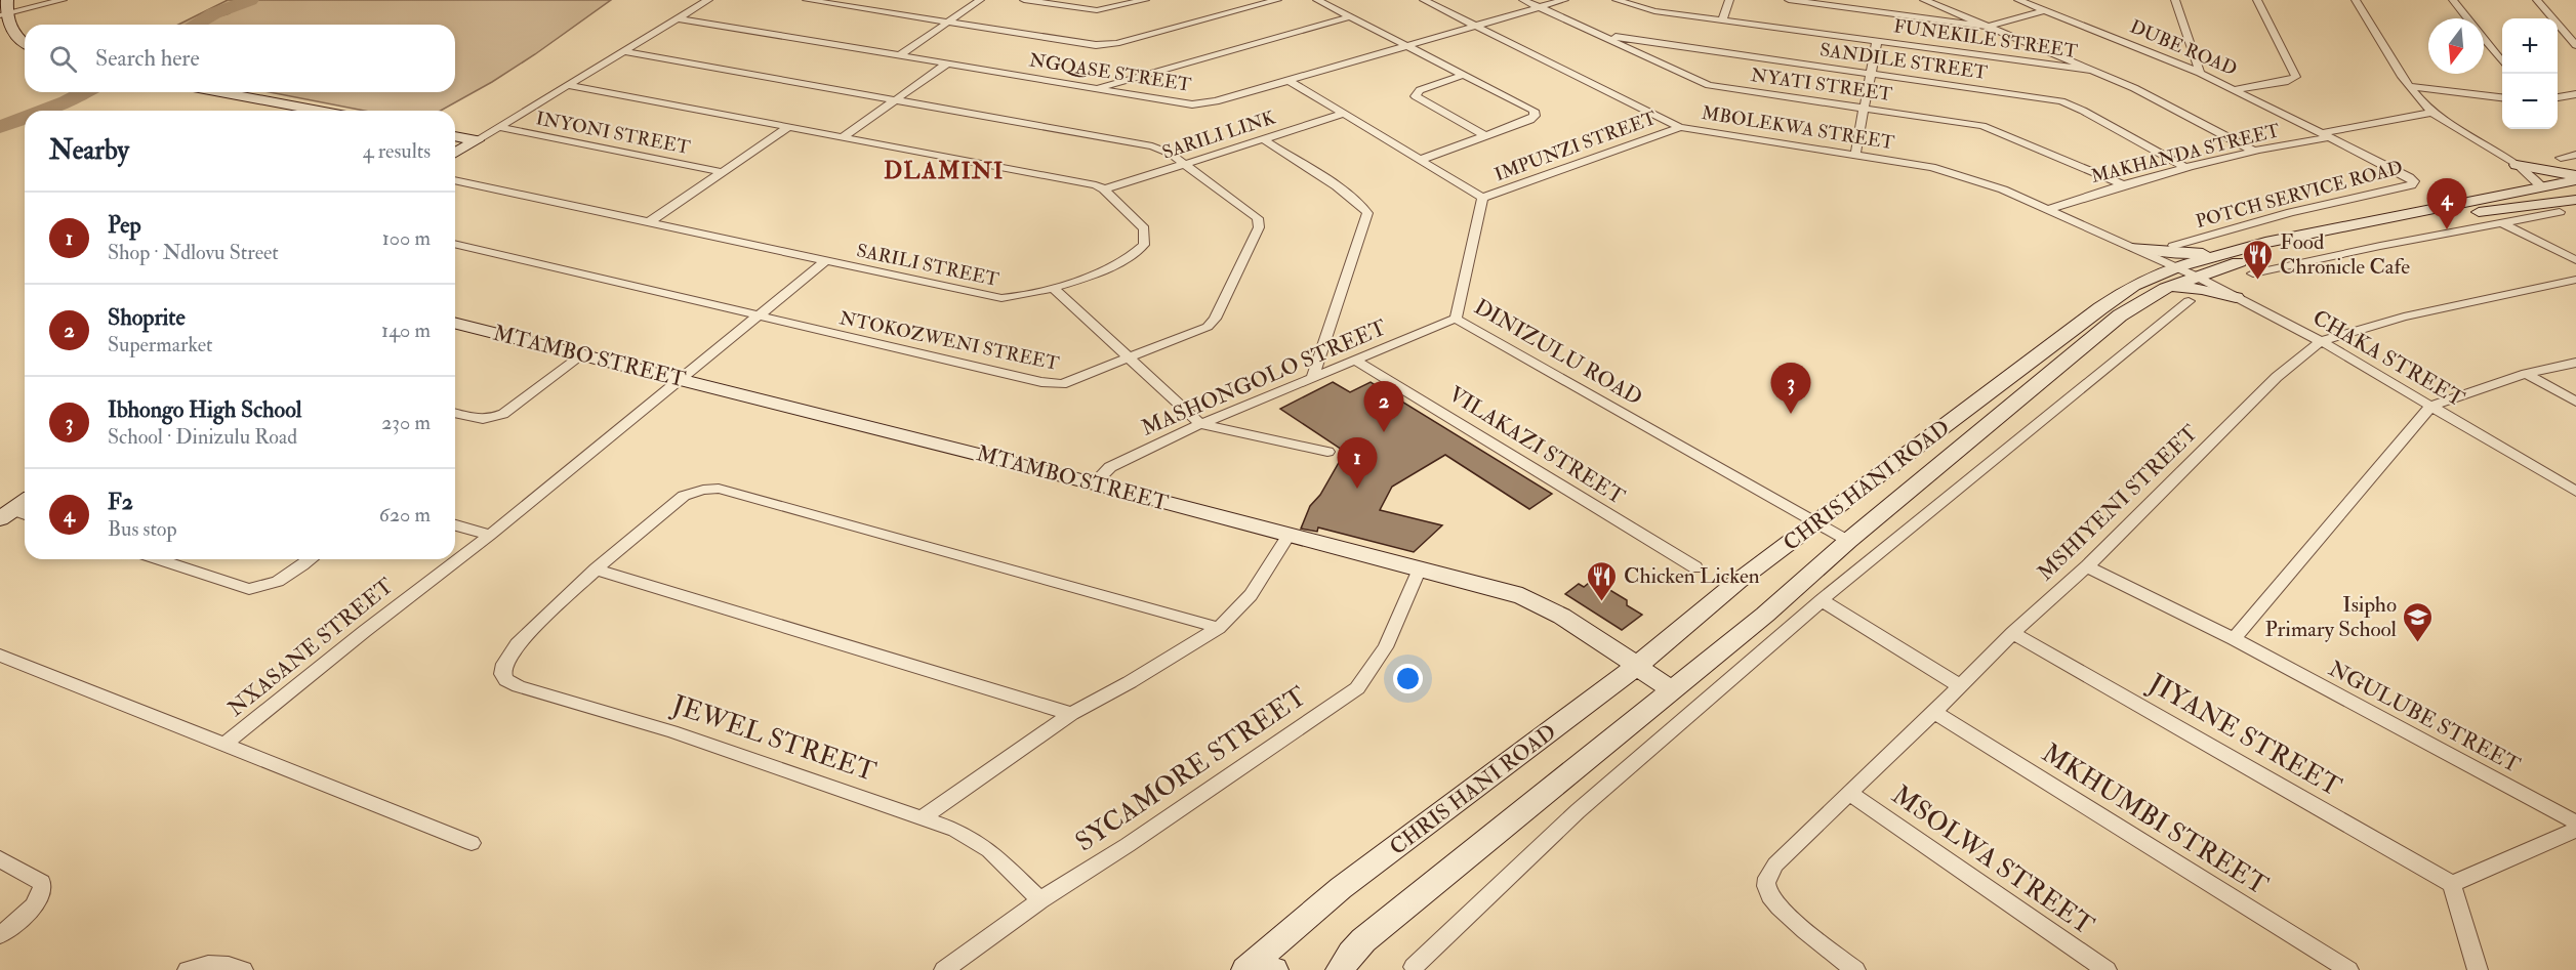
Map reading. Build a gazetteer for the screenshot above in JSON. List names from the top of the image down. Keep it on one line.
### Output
{"streets":{"main road":["MTAMBO STREET","CHRIS HANI ROAD"],"street":["FUNEKILE STREET","DUBE ROAD","SANDILE STREET","NGQASE STREET","NYATI STREET","MBOLEKWA STREET","INYONI STREET","SARILI LINK","IMPUNZI STREET","MAKHANDA STREET","POTCH SERVICE ROAD","SARILI STREET","NTOKOZWENI STREET","DINIZULU ROAD","CHAKA STREET","MASHONGOLO STREET","VILAKAZI STREET","MSHIYENI STREET","NXASANE STREET","NGULUBE STREET","JIYANE STREET","JEWEL STREET","SYCAMORE STREET","MKHUMBI STREET","MSOLWA STREET"]},"crossings":[["DUBE ROAD","MAKHANDA STREET"],["DUBE ROAD","POTCH SERVICE ROAD"],["SANDILE STREET","NYATI STREET"],["SANDILE STREET","MAKHANDA STREET"],["NGQASE STREET","NYATI STREET"],["NGQASE STREET","MBOLEKWA STREET"],["NYATI STREET","MAKHANDA STREET"],["MBOLEKWA STREET","IMPUNZI STREET"],["MBOLEKWA STREET","MAKHANDA STREET"],["MBOLEKWA STREET","CHAKA STREET"],["MBOLEKWA STREET","CHRIS HANI ROAD"],["SARILI LINK","SARILI STREET"],["SARILI LINK","NTOKOZWENI STREET"],["IMPUNZI STREET","DINIZULU ROAD"],["MAKHANDA STREET","POTCH SERVICE ROAD"],["SARILI STREET","NXASANE STREET"],["NTOKOZWENI STREET","NXASANE STREET"],["DINIZULU ROAD","MASHONGOLO STREET"],["DINIZULU ROAD","CHRIS HANI ROAD"],["MTAMBO STREET","MASHONGOLO STREET"],["MTAMBO STREET","CHRIS HANI ROAD"],["MTAMBO STREET","NXASANE STREET"],["MTAMBO STREET","SYCAMORE STREET"],["CHAKA STREET","CHRIS HANI ROAD"],["CHAKA STREET","MSHIYENI STREET"],["MASHONGOLO STREET","VILAKAZI STREET"],["MSHIYENI STREET","NGULUBE STREET"],["MSHIYENI STREET","JIYANE STREET"],["MSHIYENI STREET","MKHUMBI STREET"],["MSHIYENI STREET","MSOLWA STREET"],["JEWEL STREET","SYCAMORE STREET"]],"districts":["DLAMINI"],"places":{"restaurant":["Food Chronicle Cafe","Chicken Licken"],"school or university":["Isipho Primary School"]},"north":"bottom","page":{"map_buttons":["+","−"],"search":"Search here","heading":["Nearby","4 results"],"pins":["4","3","2","1"],"list":[{"mark":"1","name":"Pep","note":"Shop · Ndlovu Street","value":"100 m"},{"mark":"2","name":"Shoprite","note":"Supermarket","value":"140 m"},{"mark":"3","name":"Ibhongo High School","note":"School · Dinizulu Road","value":"230 m"},{"mark":"4","name":"F2","note":"Bus stop","value":"620 m"}]}}
